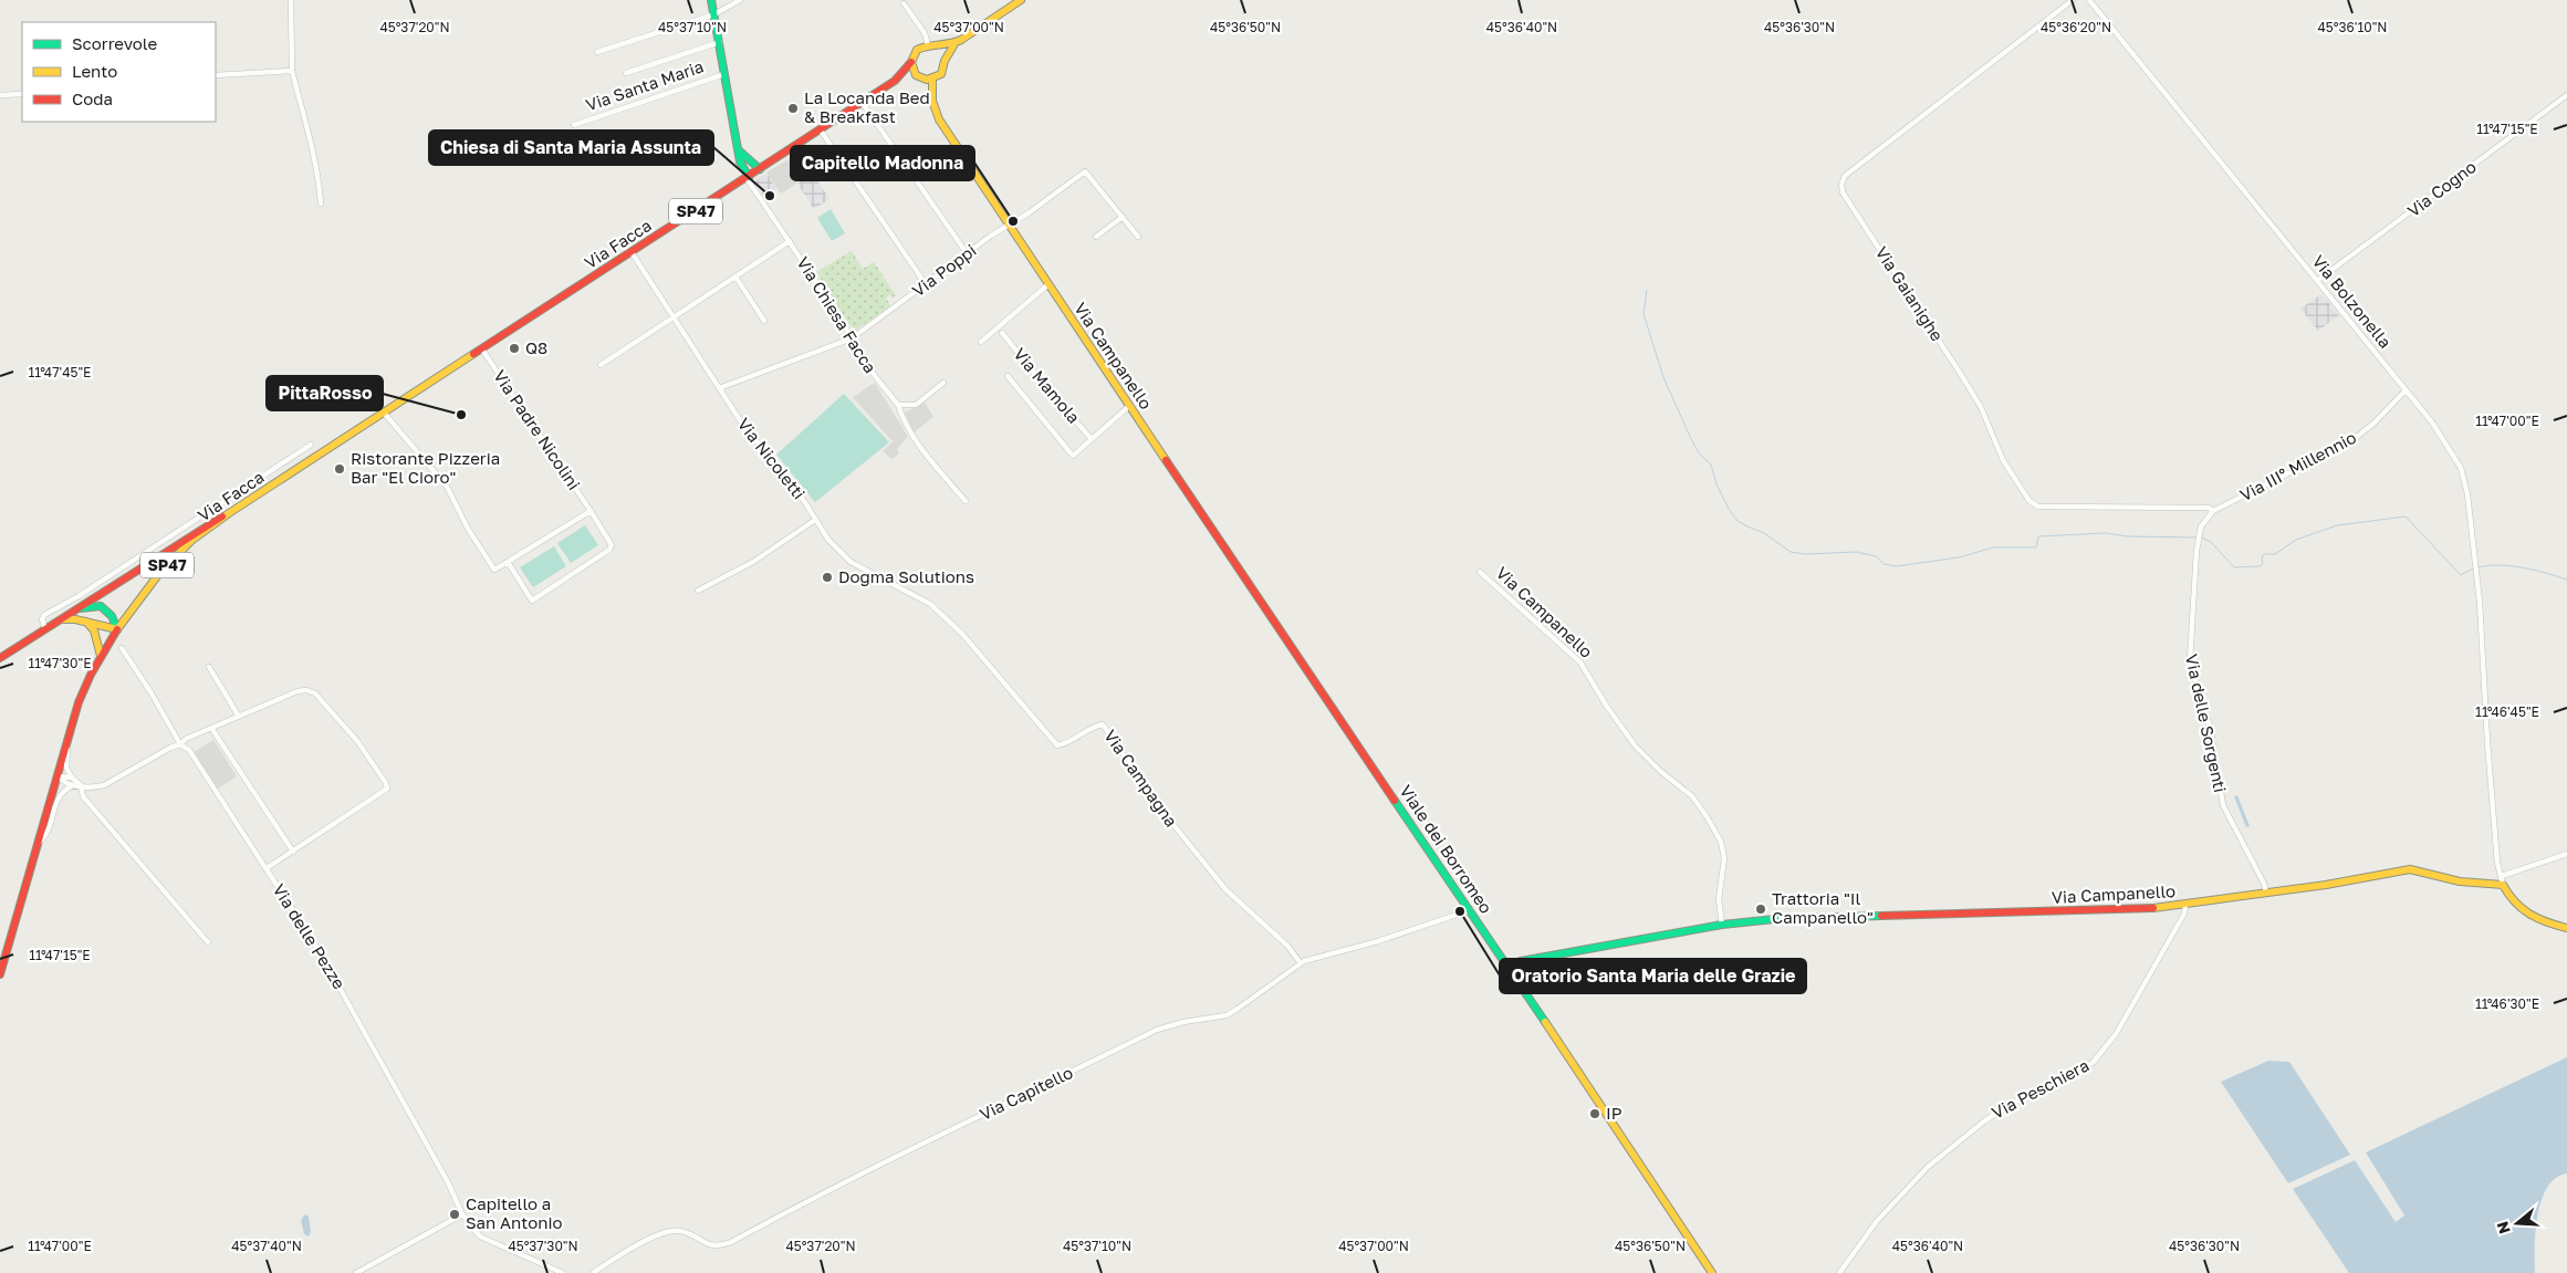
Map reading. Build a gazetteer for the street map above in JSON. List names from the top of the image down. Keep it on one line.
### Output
{"streets":{"main road":["Via Santa Maria","SP47","Via Facca","Via Campanello","Viale dei Borromeo"],"street":["Via Cogno","Via Poppi","Via Gaianighe","Via Bolzonella","Via Chiesa Facca","Via Mamola","Via Padre Nicolini","Via Nicoletti","Via III° Millennio","Via delle Sorgenti","Via Campagna","Via delle Pezze","Via Peschiera","Via Capitello"]},"crossings":[["Via Santa Maria","Via Facca"],["Via Santa Maria","Via Chiesa Facca"],["Via Cogno","Via Bolzonella"],["SP47","Via Facca"],["SP47","Via Campanello"],["Via Facca","Via Chiesa Facca"],["Via Facca","Via Campanello"],["Via Facca","Via Padre Nicolini"],["Via Facca","Via Nicoletti"],["Via Poppi","Via Chiesa Facca"],["Via Poppi","Via Campanello"],["Via Poppi","Via Nicoletti"],["Via Gaianighe","Via III° Millennio"],["Via Gaianighe","Via delle Sorgenti"],["Via Bolzonella","Via Campanello"],["Via Bolzonella","Via III° Millennio"],["Via Campanello","Via Mamola"],["Via Campanello","Via delle Sorgenti"],["Via Campanello","Viale dei Borromeo"],["Via Campanello","Via Peschiera"],["Via Nicoletti","Via Campagna"],["Via III° Millennio","Via delle Sorgenti"],["Via Campagna","Via Capitello"],["Viale dei Borromeo","Via Capitello"]],"places":["La Locanda Bed & Breakfast","Chiesa di Santa Maria Assunta","Capitello Madonna","Q8","PittaRosso","Ristorante Pizzeria Bar \"El Cioro\"","Dogma Solutions","Trattoria \"Il Campanello\"","Oratorio Santa Maria delle Grazie","IP","Capitello a San Antonio"],"legend":["Scorrevole","Lento","Coda"],"north":"left","coordinates":["45°37'20\"N","45°37'10\"N","45°37'00\"N","45°36'50\"N","45°36'40\"N","45°36'30\"N","45°36'20\"N","45°36'10\"N","11°47'15\"E","11°47'45\"E","11°47'00\"E","11°47'30\"E","11°46'45\"E","11°46'30\"E","45°37'40\"N","45°37'30\"N"]}
